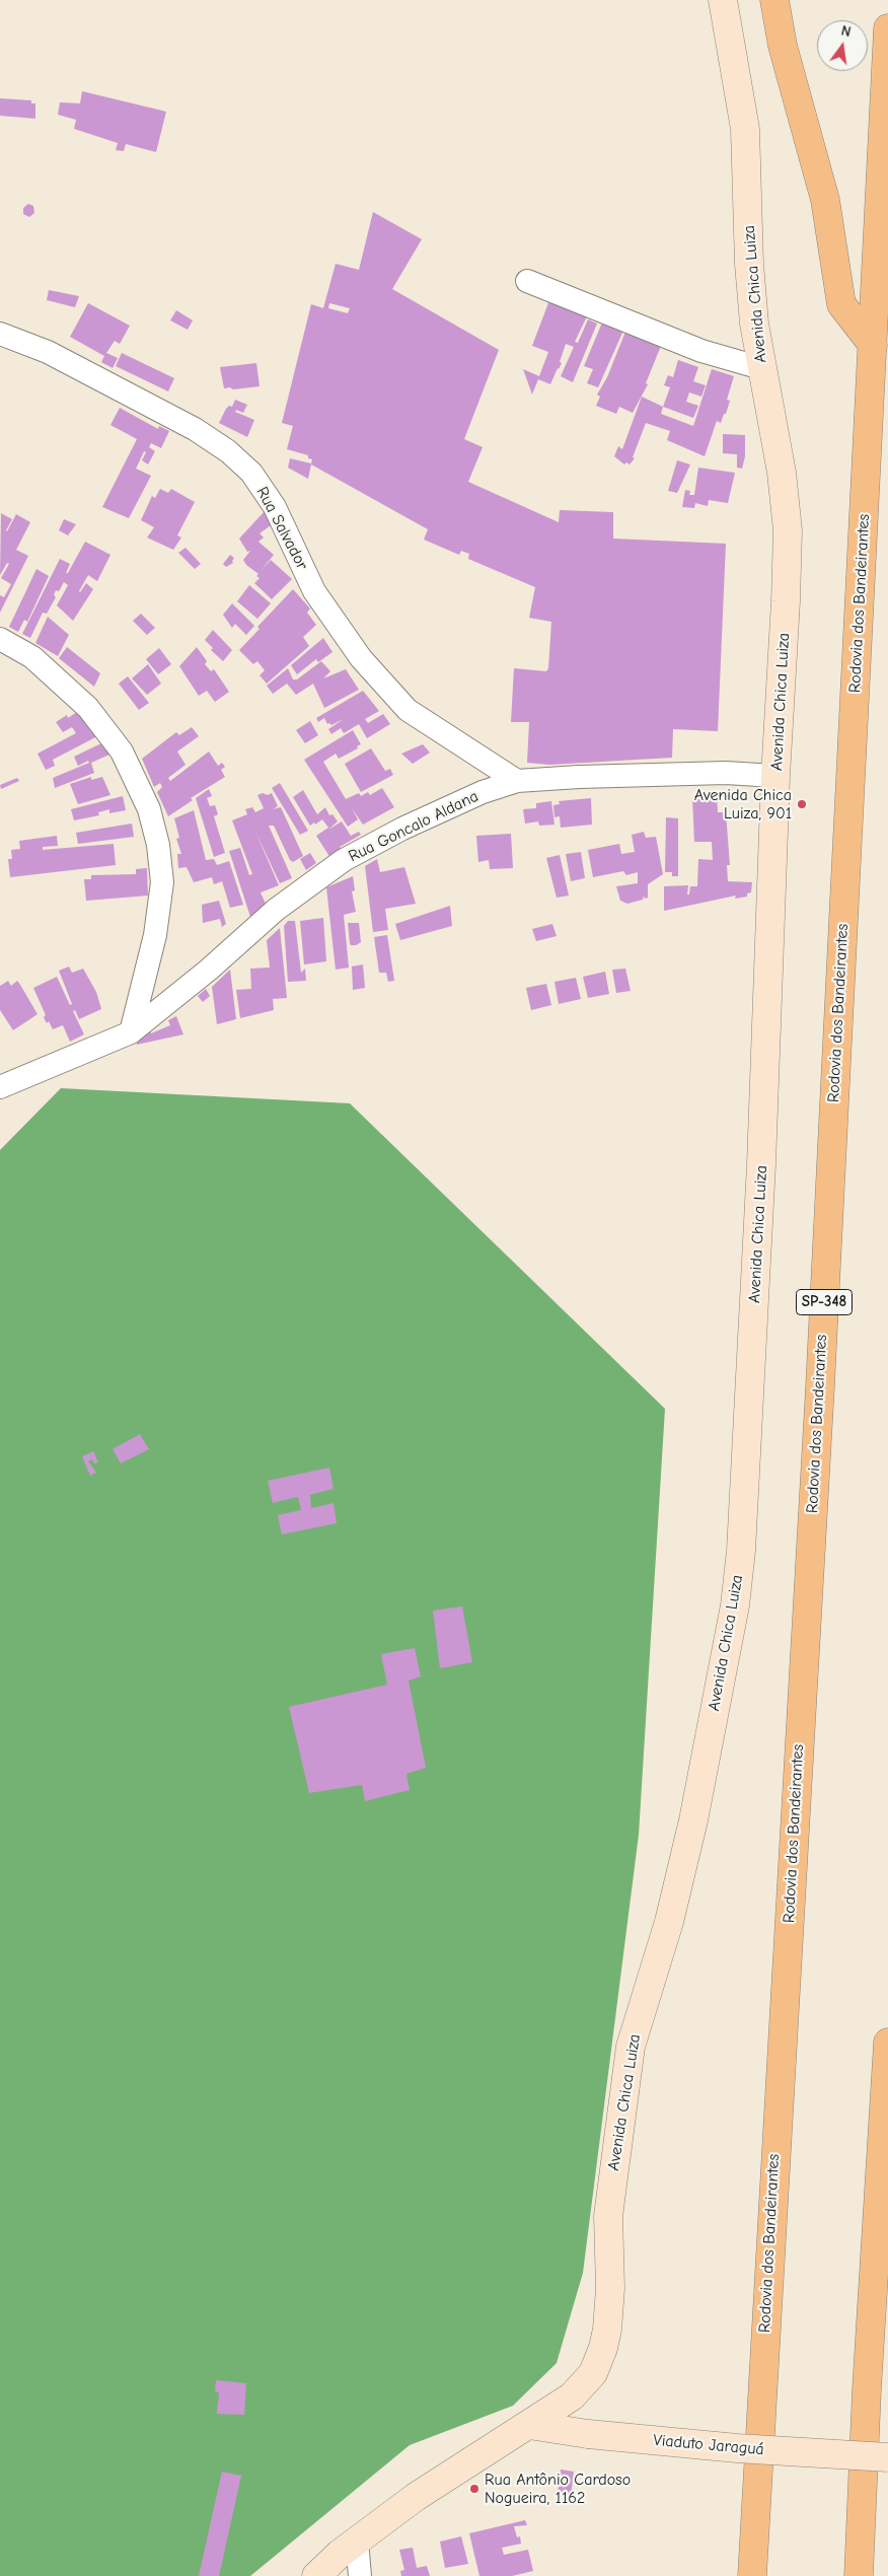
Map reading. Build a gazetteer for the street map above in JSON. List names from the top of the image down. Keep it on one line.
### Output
{"streets":{"highway":["Rodovia dos Bandeirantes","SP-348"],"main road":["Avenida Chica Luiza","Viaduto Jaraguá"],"street":["Rua Salvador","Rua Goncalo Aldana"]},"crossings":[["Avenida Chica Luiza","Rua Goncalo Aldana"],["Avenida Chica Luiza","Viaduto Jaraguá"],["Rua Salvador","Rua Goncalo Aldana"]],"places":["Avenida Chica Luiza, 901","Rua Antônio Cardoso Nogueira, 1162"],"north":"top"}
